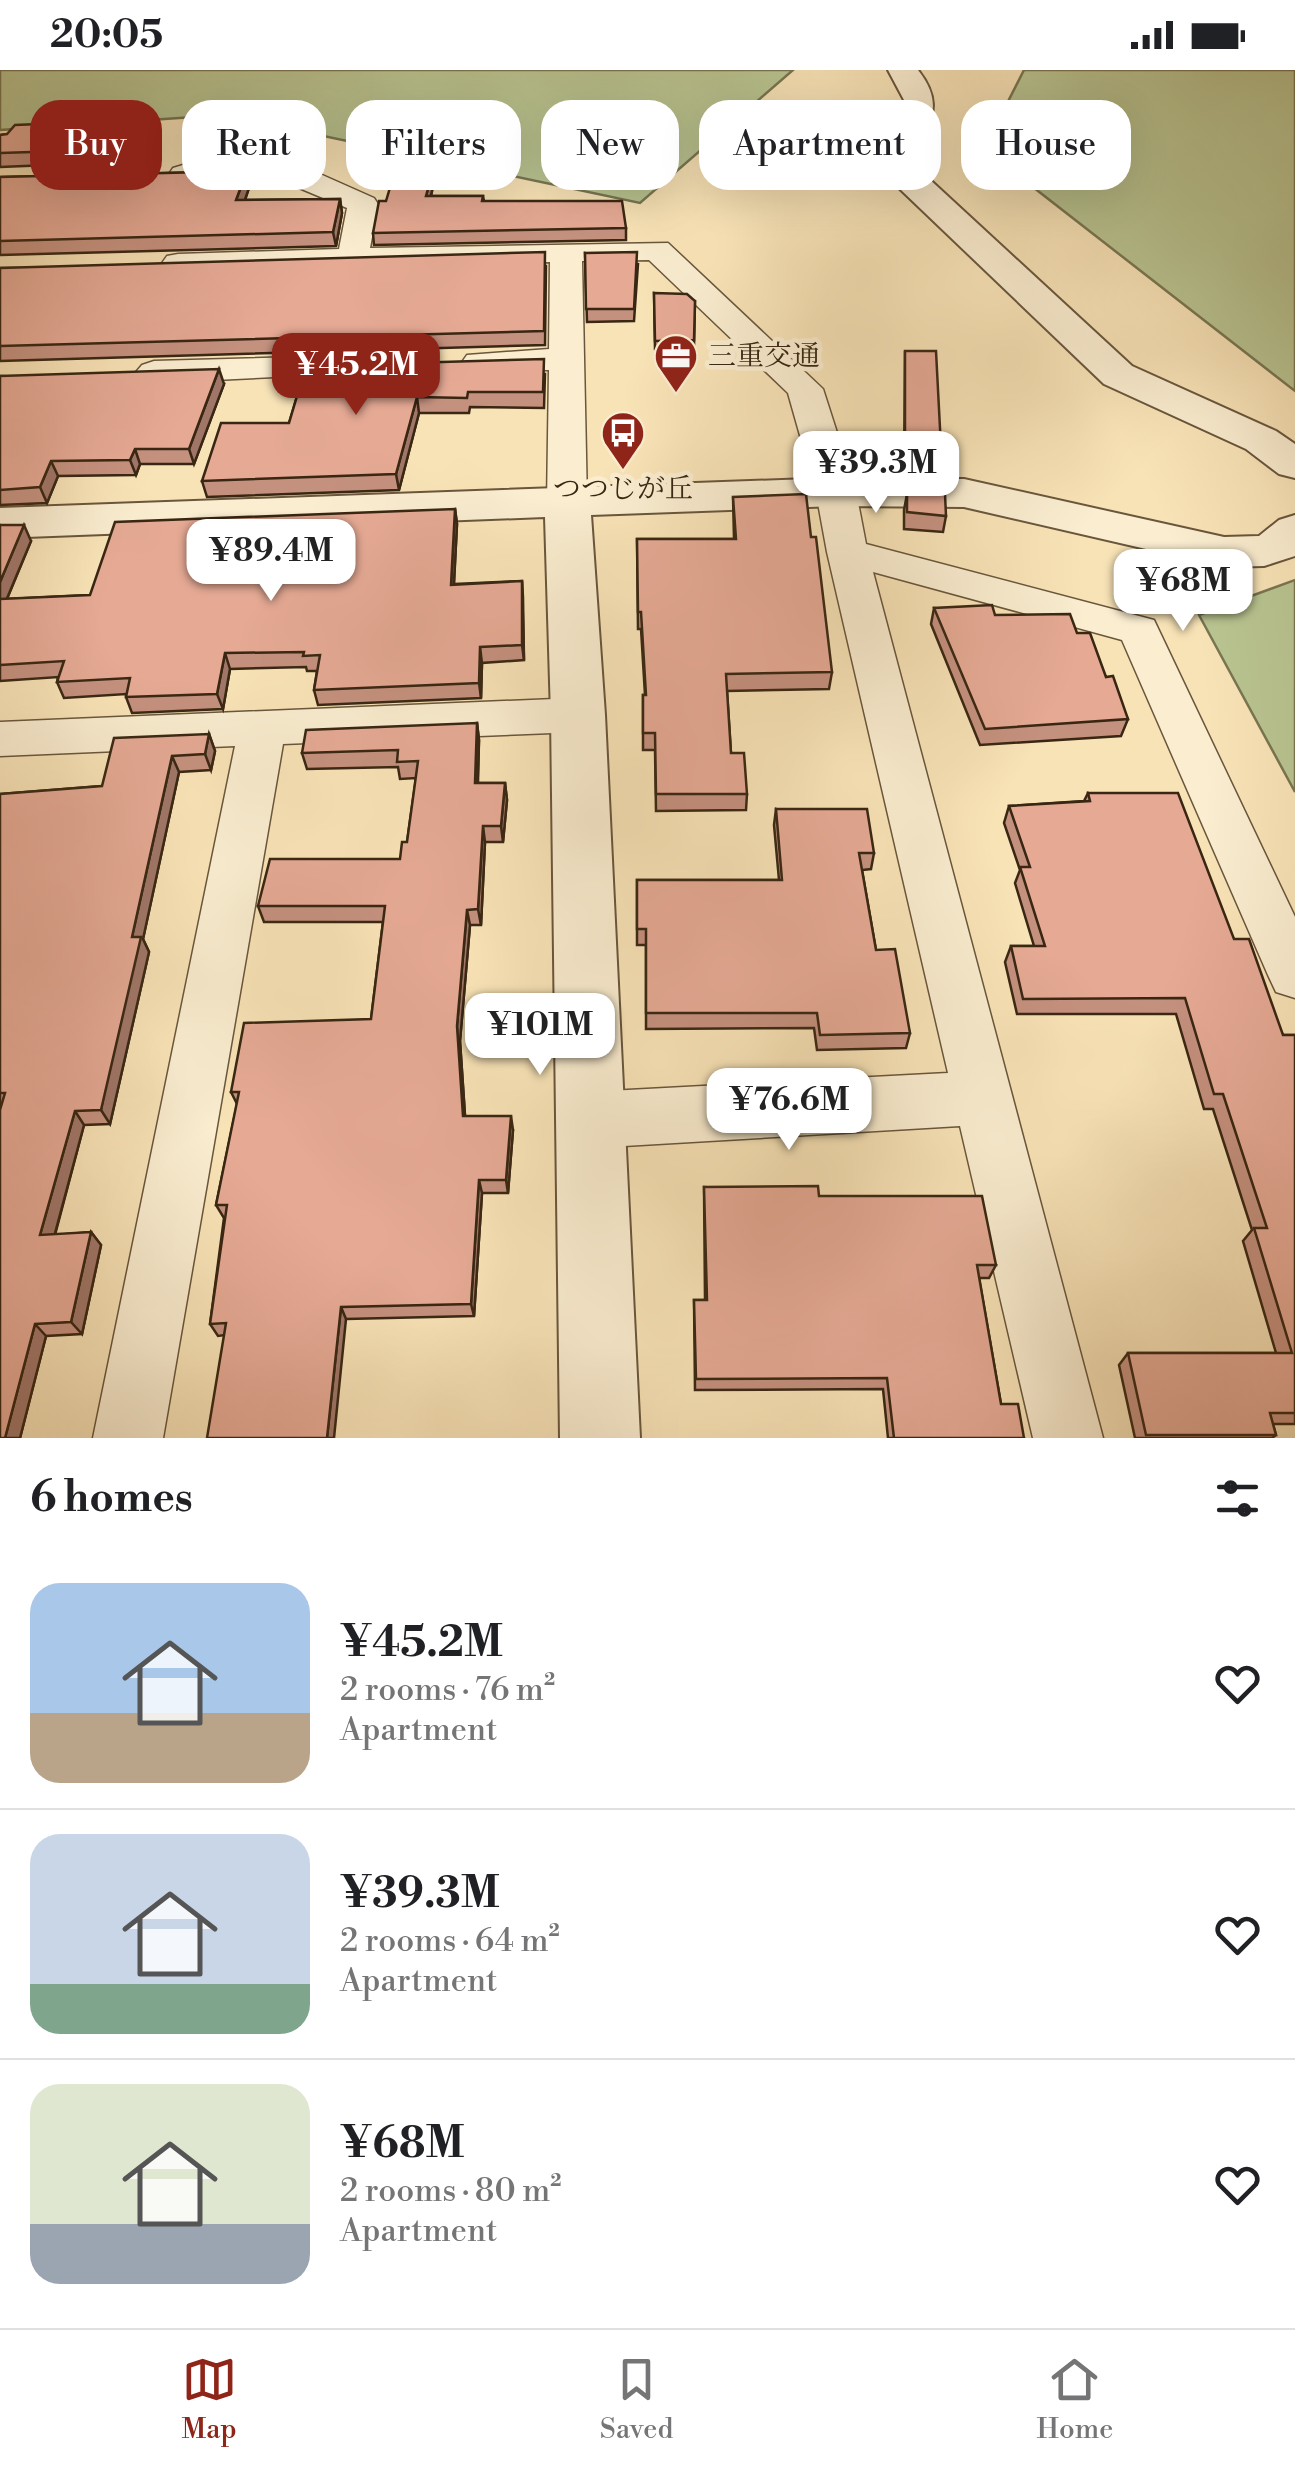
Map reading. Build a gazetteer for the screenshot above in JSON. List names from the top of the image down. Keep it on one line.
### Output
{"places":{"office":["三重交通"],"bus stop":["つつじが丘"]},"page":{"status":"20:05","chip":["Buy","Rent","Filters","New","Apartment","House"],"price":["¥45.2M","¥39.3M","¥89.4M","¥68M","¥101M","¥76.6M"],"heading":"6 homes","list":[{"name":"¥45.2M","note":"2 rooms · 76 m² · Apartment"},{"name":"¥39.3M","note":"2 rooms · 64 m² · Apartment"},{"name":"¥68M","note":"2 rooms · 80 m² · Apartment"}],"tabs":["Map","Saved","Home"]}}
